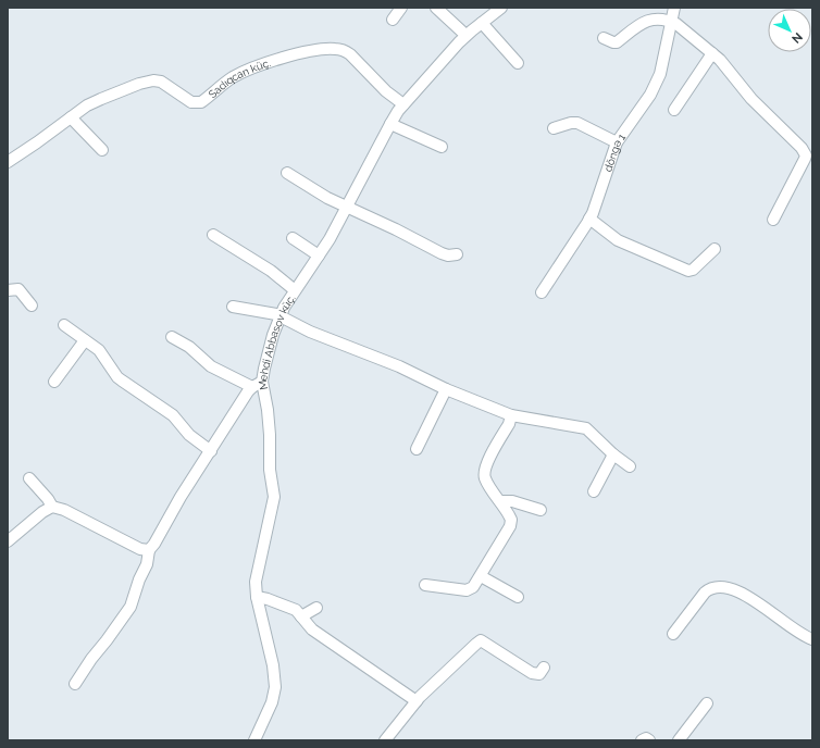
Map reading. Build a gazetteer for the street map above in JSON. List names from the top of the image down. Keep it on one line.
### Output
{"streets":{"street":["Sadıqcan küç.","döngə 1","Mehdi Abbasov küç."]},"crossings":[["Sadıqcan küç.","Mehdi Abbasov küç."]],"north":"bottom right"}
